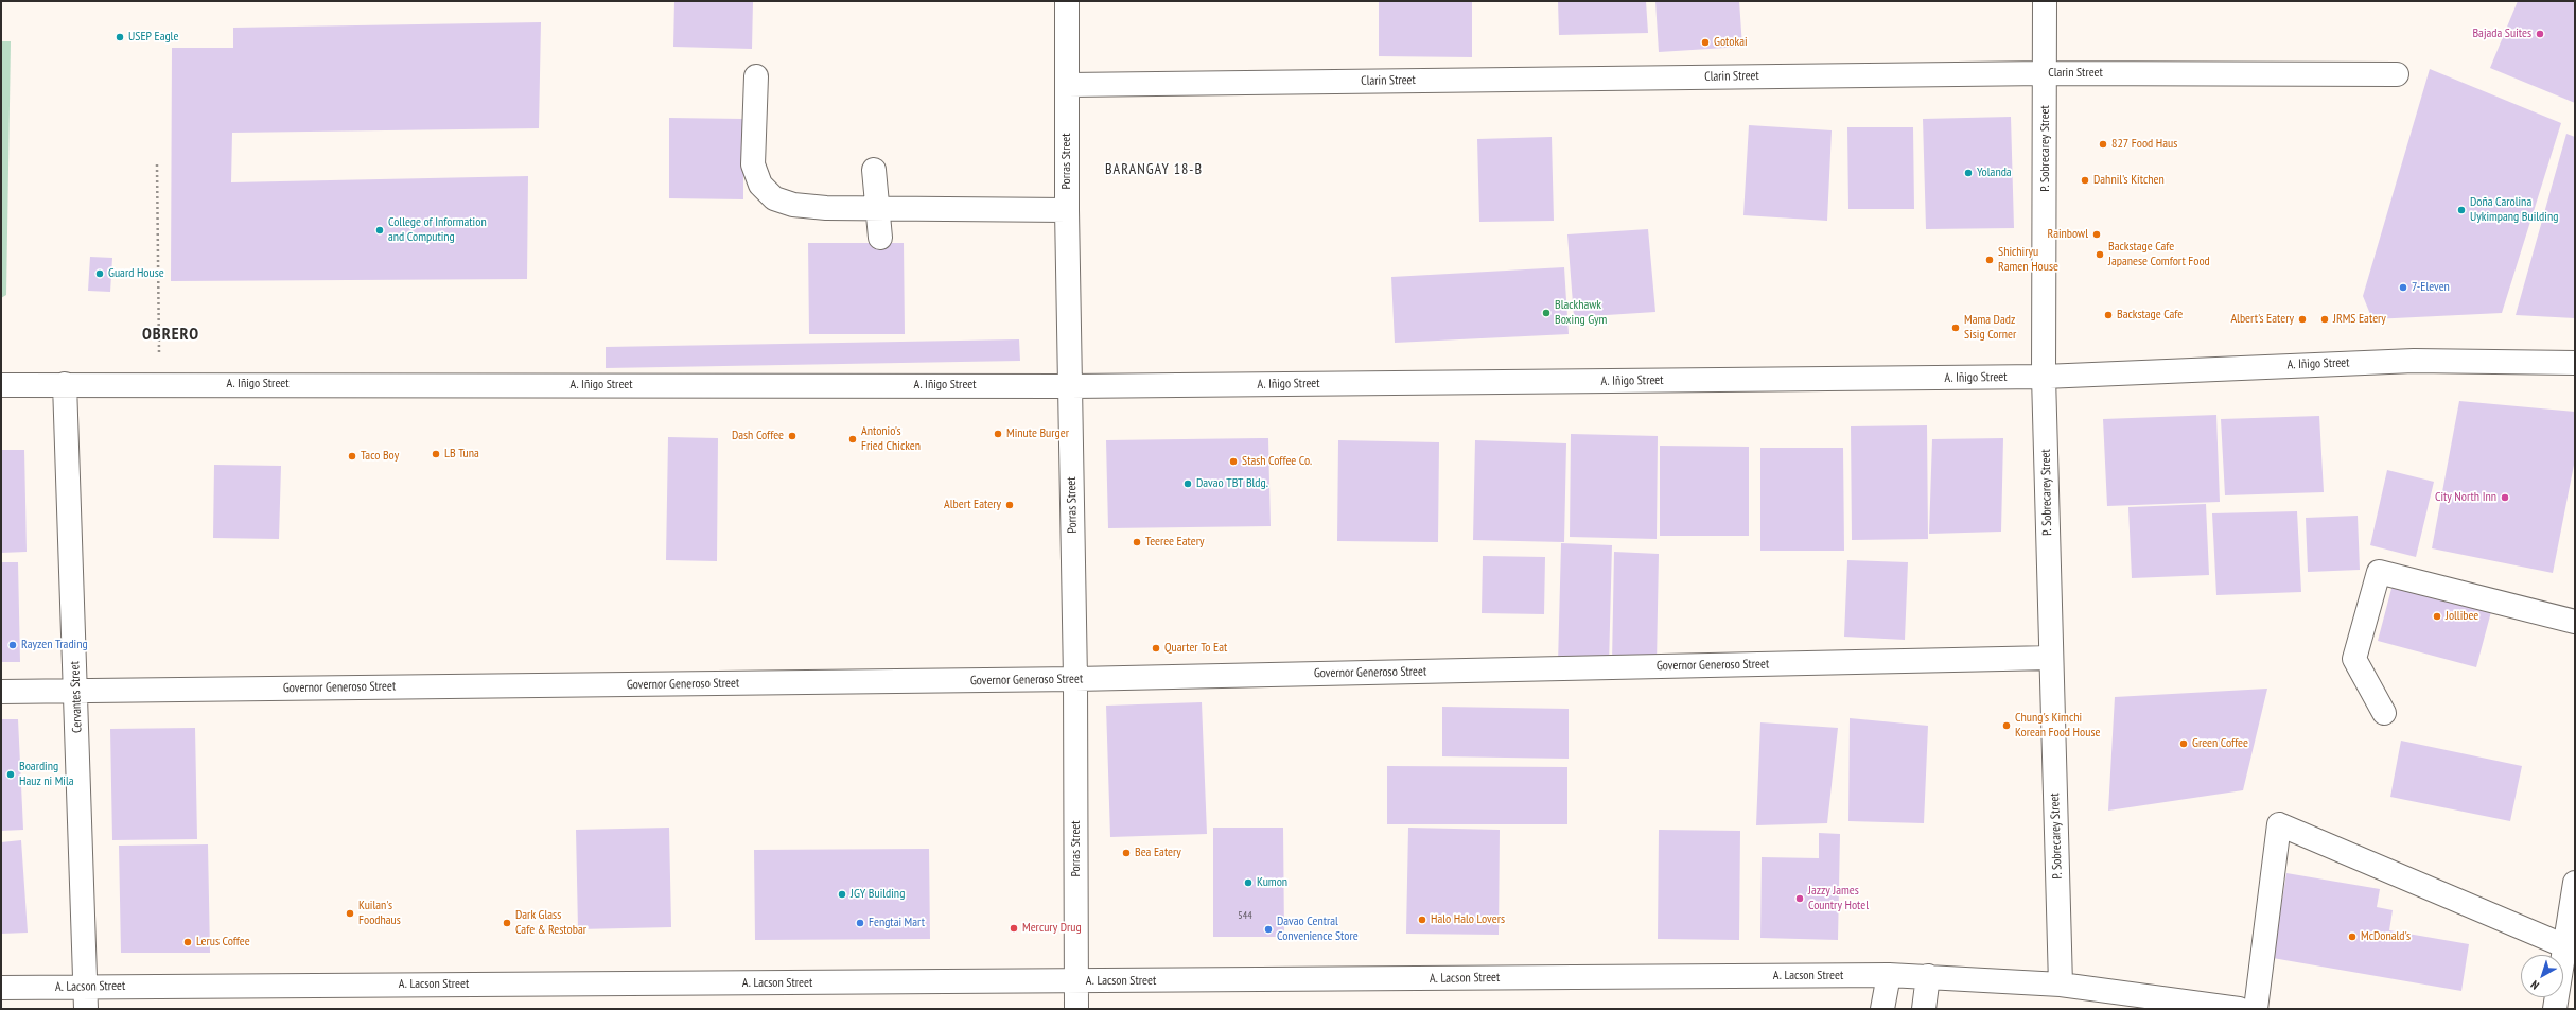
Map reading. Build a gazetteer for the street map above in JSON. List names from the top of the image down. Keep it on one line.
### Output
{"streets":{"street":["Clarin Street","P. Sobrecarey Street","Porras Street","A. Iñigo Street","Governor Generoso Street","Cervantes Street","A. Lacson Street"]},"crossings":[["Clarin Street","P. Sobrecarey Street"],["Clarin Street","Porras Street"],["P. Sobrecarey Street","A. Iñigo Street"],["P. Sobrecarey Street","Governor Generoso Street"],["P. Sobrecarey Street","A. Lacson Street"],["Porras Street","A. Iñigo Street"],["Porras Street","Governor Generoso Street"],["Porras Street","A. Lacson Street"],["A. Iñigo Street","Cervantes Street"],["Governor Generoso Street","Cervantes Street"],["Cervantes Street","A. Lacson Street"]],"districts":["BARANGAY 18-B","OBRERO"],"places":["Bajada Suites","USEP Eagle","Gotokai","827 Food Haus","Yolanda","Dahnil's Kitchen","Doña Carolina Uykimpang Building","College of Information and Computing","Rainbowl","Backstage Cafe Japanese Comfort Food","Shichiryu Ramen House","Guard House","7-Eleven","Blackhawk Boxing Gym","Backstage Cafe","Albert's Eatery","JRMS Eatery","Mama Dadz Sisig Corner","Minute Burger","Dash Coffee","Antonio's Fried Chicken","LB Tuna","Taco Boy","Stash Coffee Co.","Davao TBT Bldg.","City North Inn","Albert Eatery","Teeree Eatery","Jollibee","Rayzen Trading","Quarter To Eat","Chung's Kimchi Korean Food House","Green Coffee","Boarding Hauz ni Mila","Bea Eatery","Kumon","JGY Building","Jazzy James Country Hotel","Kuilan's Foodhaus","Halo Halo Lovers","Dark Glass Cafe & Restobar","Fengtai Mart","Mercury Drug","Davao Central Convenience Store","McDonald's","Lerus Coffee"],"house_numbers":["544"],"north":"bottom left"}
